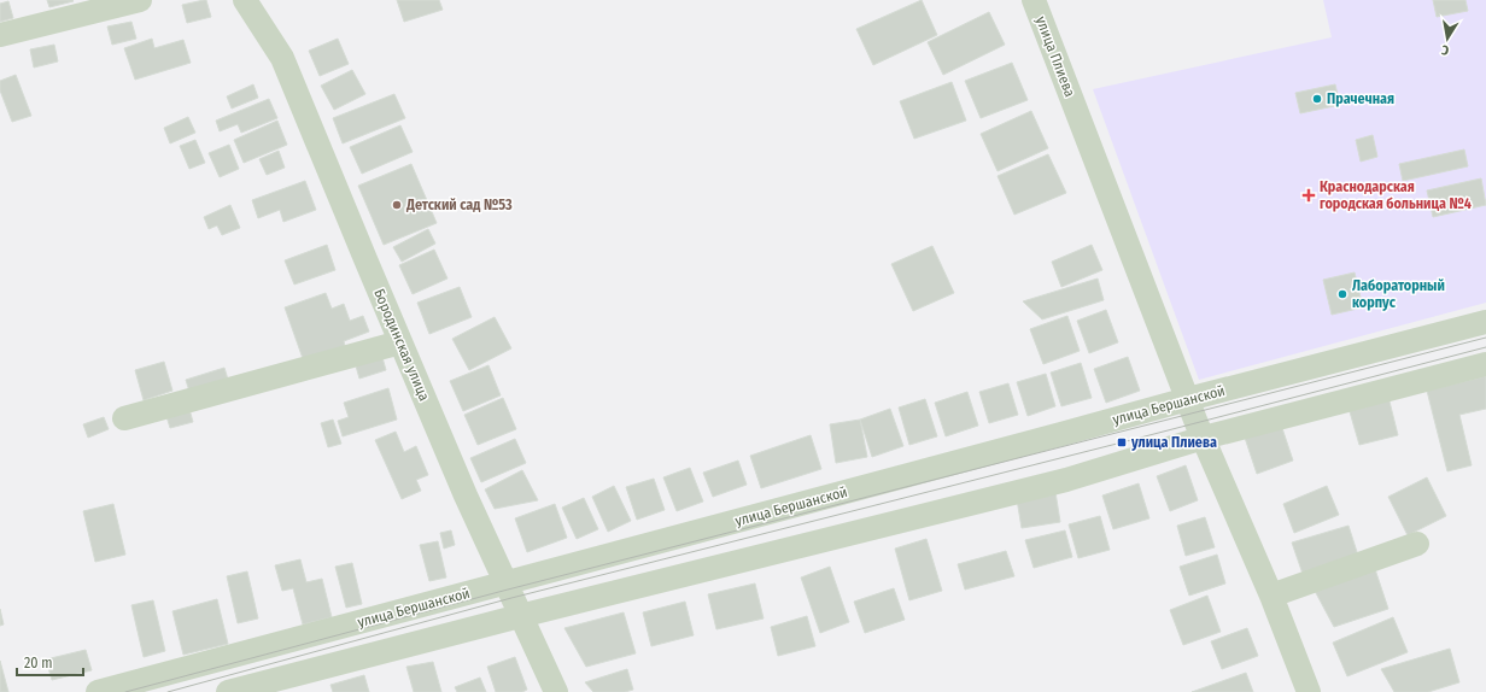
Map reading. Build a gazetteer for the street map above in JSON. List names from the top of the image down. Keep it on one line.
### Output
{"streets":{"street":["улица Плиева","Бородинская улица","улица Бершанской"]},"crossings":[["улица Плиева","улица Бершанской"],["Бородинская улица","улица Бершанской"]],"places":{"other":["Прачечная","Детский сад №53","Лабораторный корпус"],"health":["Краснодарская городская больница №4"],"transit":["улица Плиева"]},"scale_bar":"20 m","north":"bottom"}
